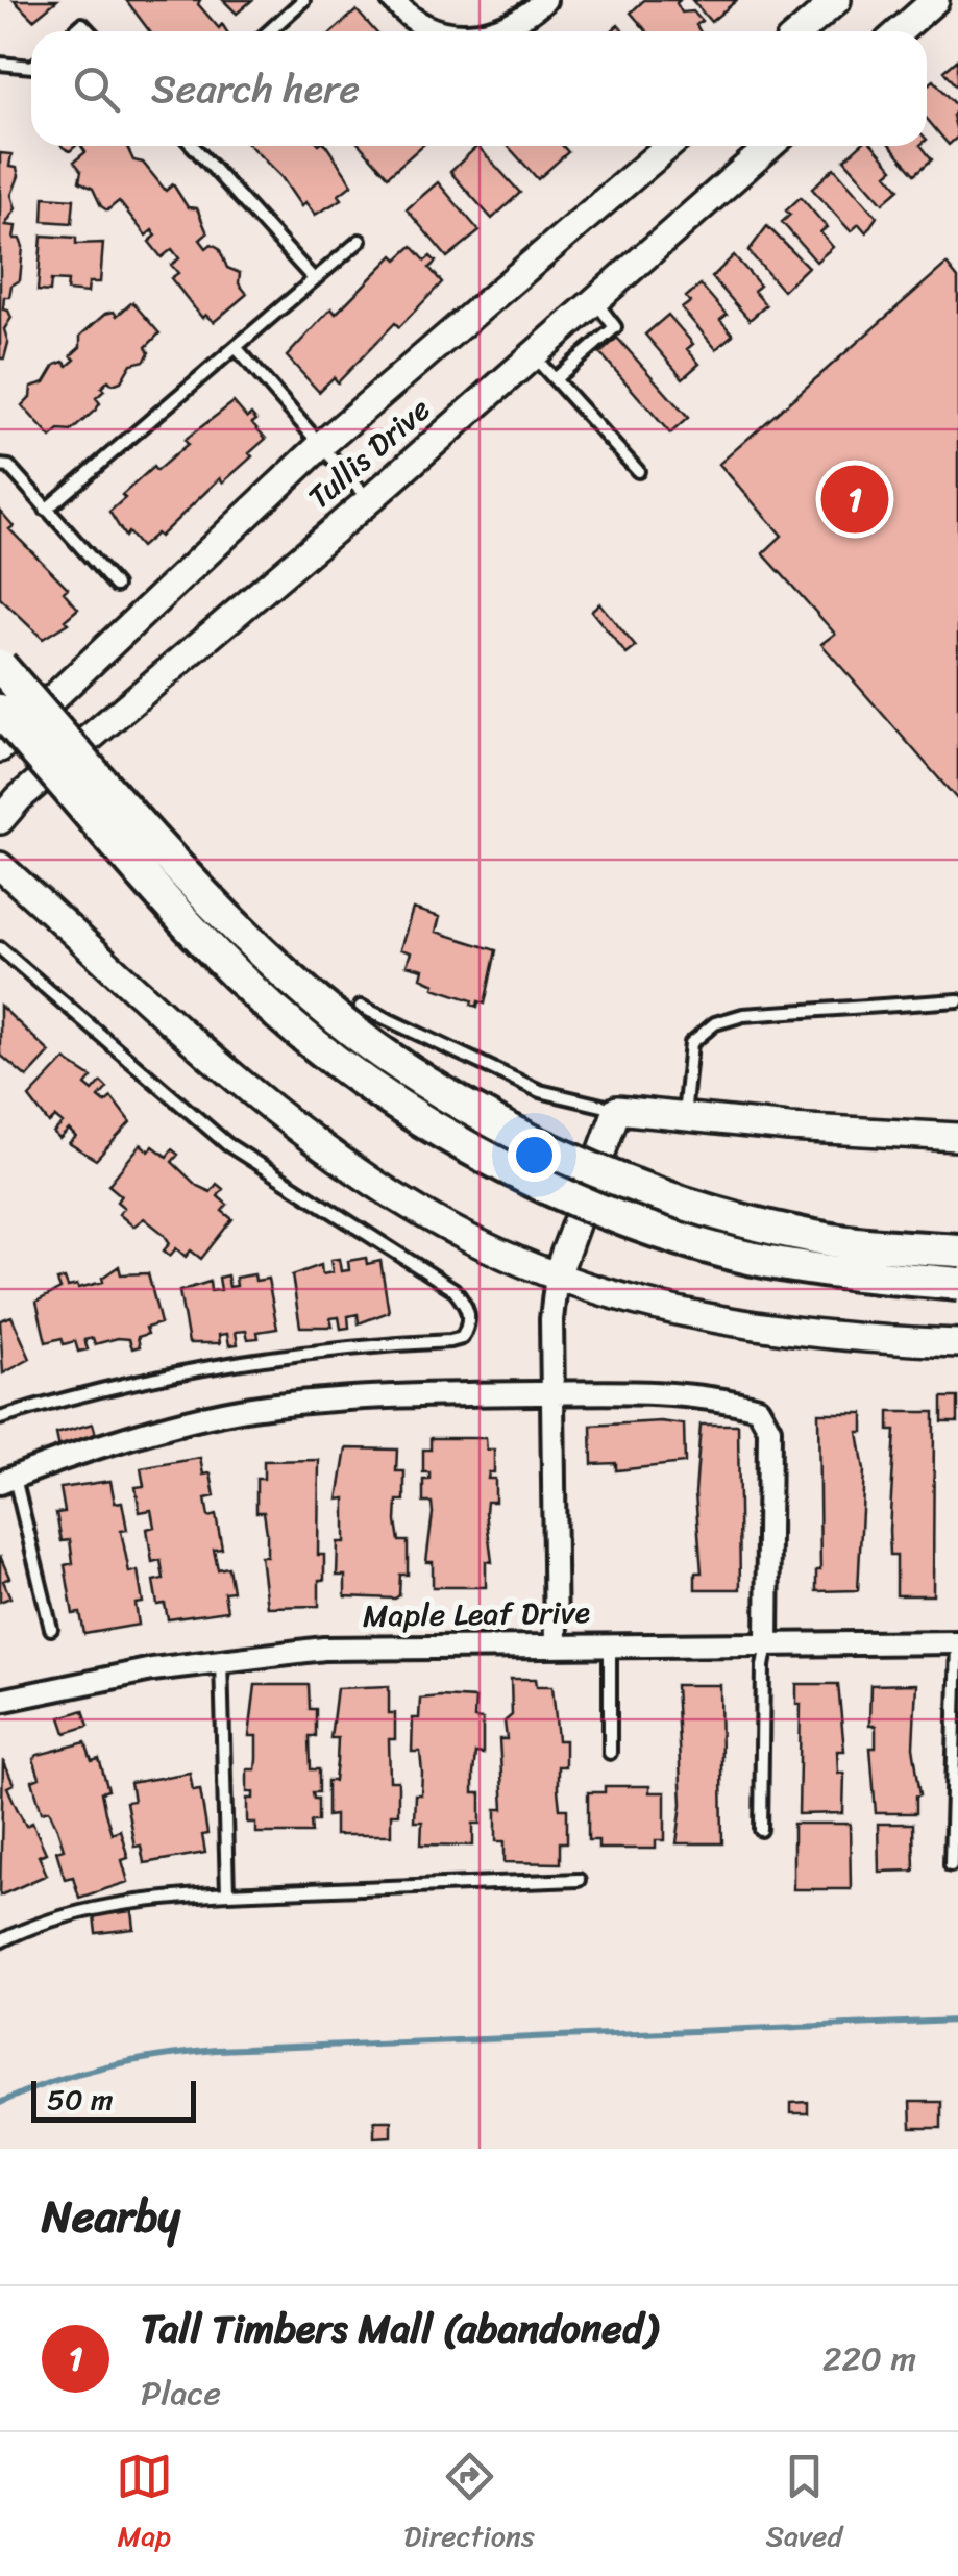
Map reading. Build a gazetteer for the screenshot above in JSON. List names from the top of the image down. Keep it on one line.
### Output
{"streets":{"street":["Tullis Drive","Maple Leaf Drive"]},"scale_bar":"50 m","page":{"search":"Search here","pins":"1","scale":"50 m","heading":"Nearby","list":[{"mark":"1","name":"Tall Timbers Mall (abandoned)","note":"Place","value":"220 m"}],"nav":["Map","Directions","Saved"]}}
